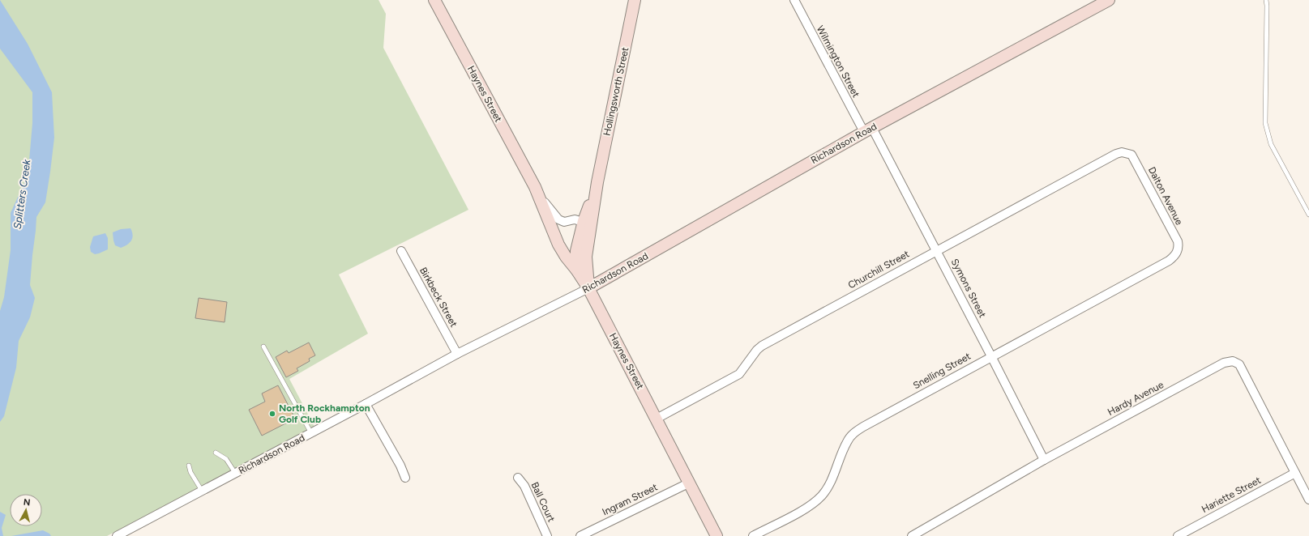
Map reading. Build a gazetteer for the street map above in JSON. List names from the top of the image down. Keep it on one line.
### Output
{"streets":{"street":["Wilmington Street","Hollingsworth Street","Haynes Street","Richardson Road","Dalton Avenue","Churchill Street","Symons Street","Birkbeck Street","Snelling Street","Hardy Avenue","Hariette Street","Ingram Street","Ball Court"]},"crossings":[["Wilmington Street","Richardson Road"],["Wilmington Street","Symons Street"],["Hollingsworth Street","Haynes Street"],["Hollingsworth Street","Richardson Road"],["Haynes Street","Richardson Road"],["Haynes Street","Churchill Street"],["Haynes Street","Ingram Street"],["Richardson Road","Symons Street"],["Richardson Road","Birkbeck Street"],["Dalton Avenue","Churchill Street"],["Dalton Avenue","Snelling Street"],["Churchill Street","Symons Street"],["Symons Street","Snelling Street"],["Symons Street","Hardy Avenue"],["Hardy Avenue","Hariette Street"]],"water":["Splitters Creek"],"places":["North Rockhampton Golf Club"],"north":"top"}
